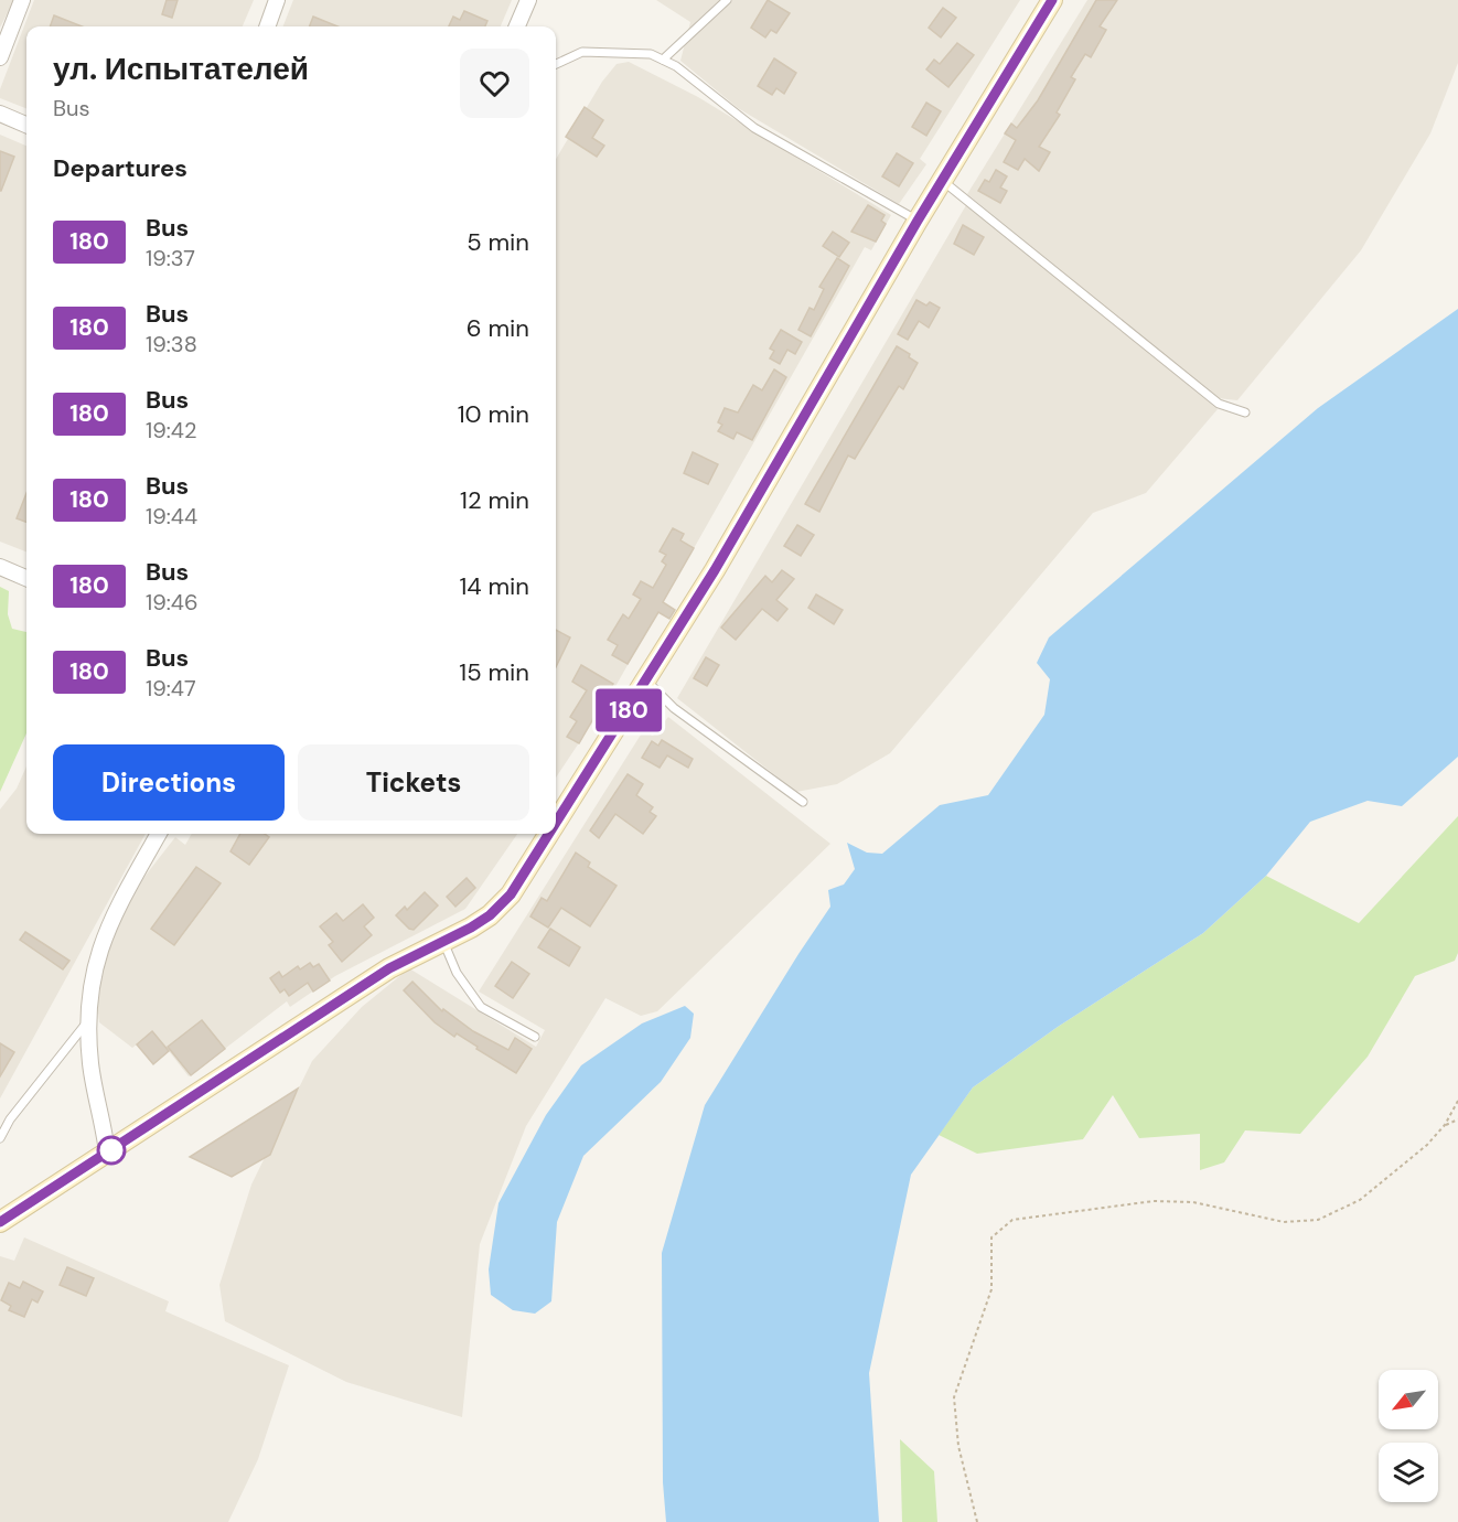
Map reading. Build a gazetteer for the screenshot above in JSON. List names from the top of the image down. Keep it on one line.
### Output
{"lines":["bus line 180"],"north":"bottom left","page":{"on_map":"180","heading":[["ул. Испытателей","Bus"],"Departures"],"list":[{"mark":"180","name":"Bus","note":"19:37","value":"5 min"},{"mark":"180","name":"Bus","note":"19:38","value":"6 min"},{"mark":"180","name":"Bus","note":"19:42","value":"10 min"},{"mark":"180","name":"Bus","note":"19:44","value":"12 min"},{"mark":"180","name":"Bus","note":"19:46","value":"14 min"},{"mark":"180","name":"Bus","note":"19:47","value":"15 min"}],"buttons":["Directions","Tickets"]}}
